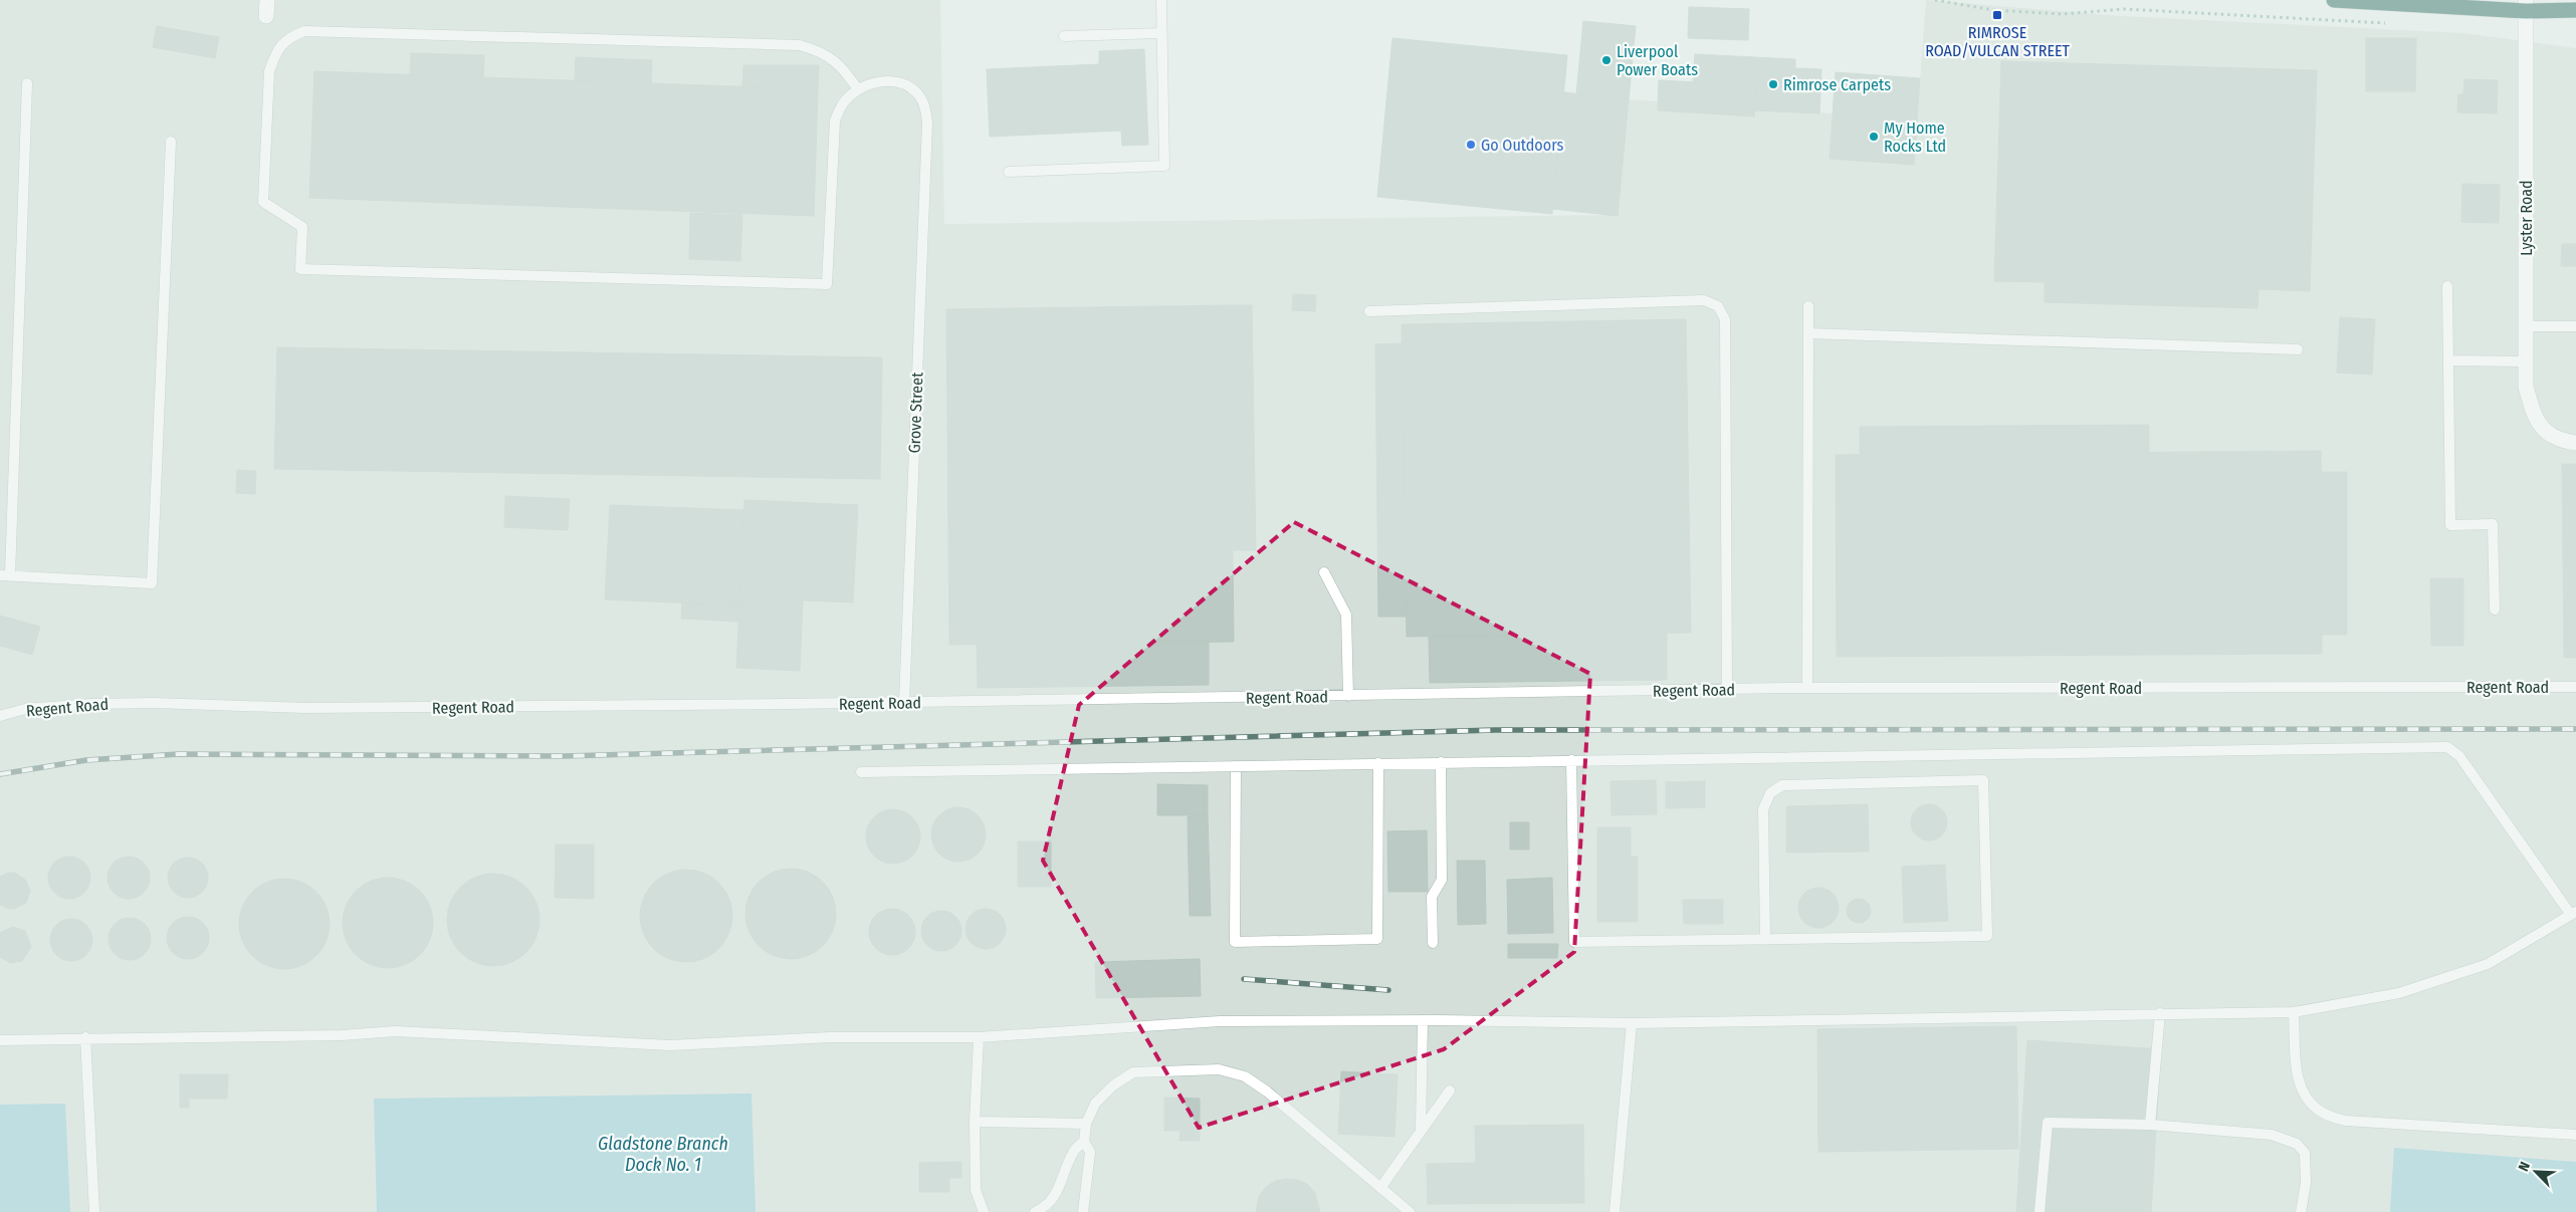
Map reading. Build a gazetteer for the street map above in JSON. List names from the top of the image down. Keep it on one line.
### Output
{"streets":{"street":["Lyster Road"],"lane":["Grove Street","Regent Road"]},"crossings":[["Grove Street","Regent Road"]],"water":["Gladstone Branch Dock No. 1"],"places":{"transit":["RIMROSE ROAD/VULCAN STREET"],"other":["Liverpool Power Boats","Rimrose Carpets","My Home Rocks Ltd","Go Outdoors"]},"north":"top left"}
